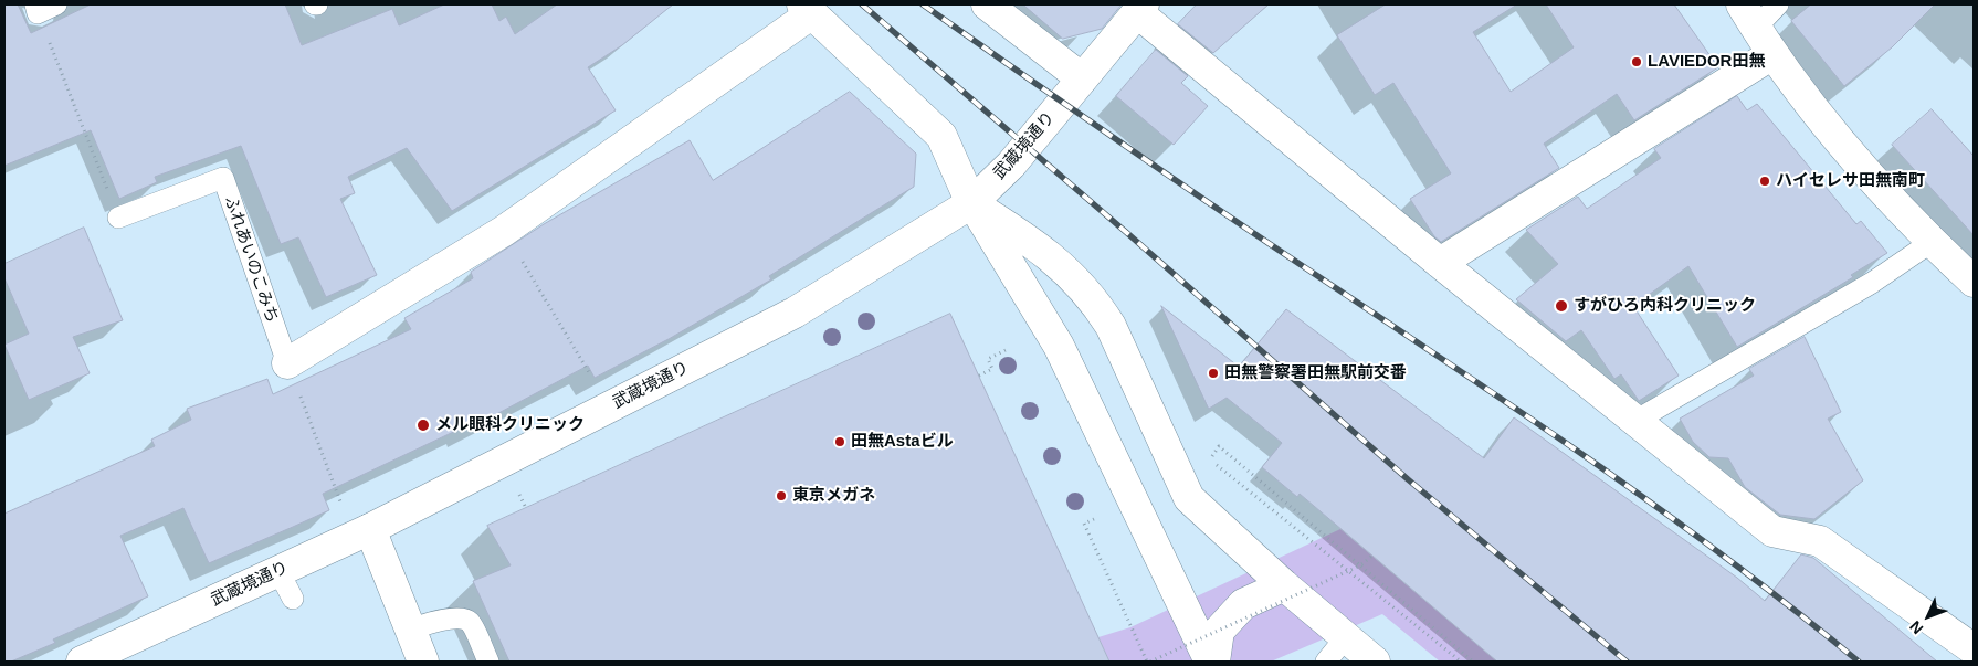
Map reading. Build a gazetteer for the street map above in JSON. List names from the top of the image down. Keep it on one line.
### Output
{"streets":{"street":["武蔵境通り"],"lane":["ふれあいのこみち"]},"places":["LAVIEDOR田無","ハイセレサ田無南町","すがひろ内科クリニック","田無警察署田無駅前交番","メル眼科クリニック","田無Astaビル","東京メガネ"],"north":"bottom left"}
